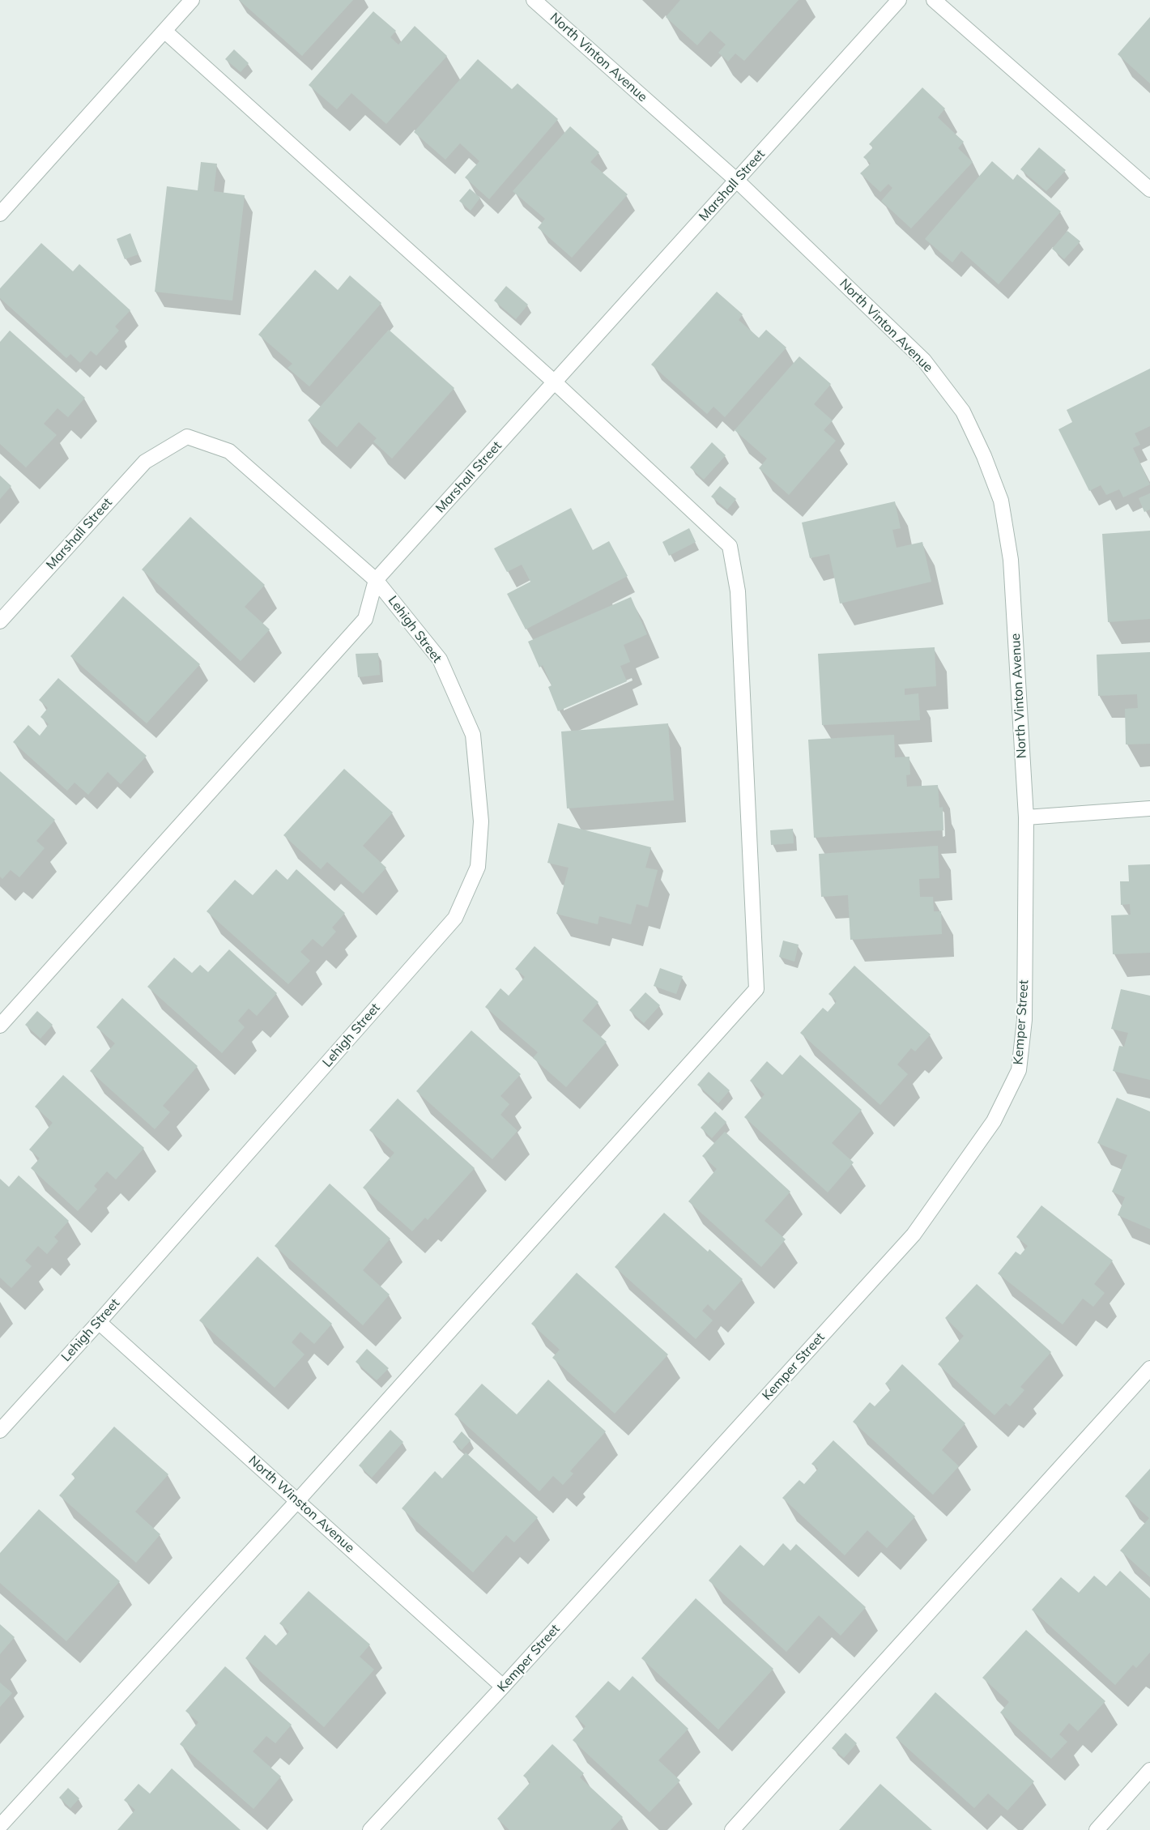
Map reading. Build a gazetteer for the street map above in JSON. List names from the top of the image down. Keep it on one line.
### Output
{"streets":{"street":["North Vinton Avenue","Marshall Street","Lehigh Street","Kemper Street","North Winston Avenue"]},"crossings":[["North Vinton Avenue","Marshall Street"],["North Vinton Avenue","Kemper Street"],["Marshall Street","Lehigh Street"],["Lehigh Street","North Winston Avenue"],["Kemper Street","North Winston Avenue"]]}
